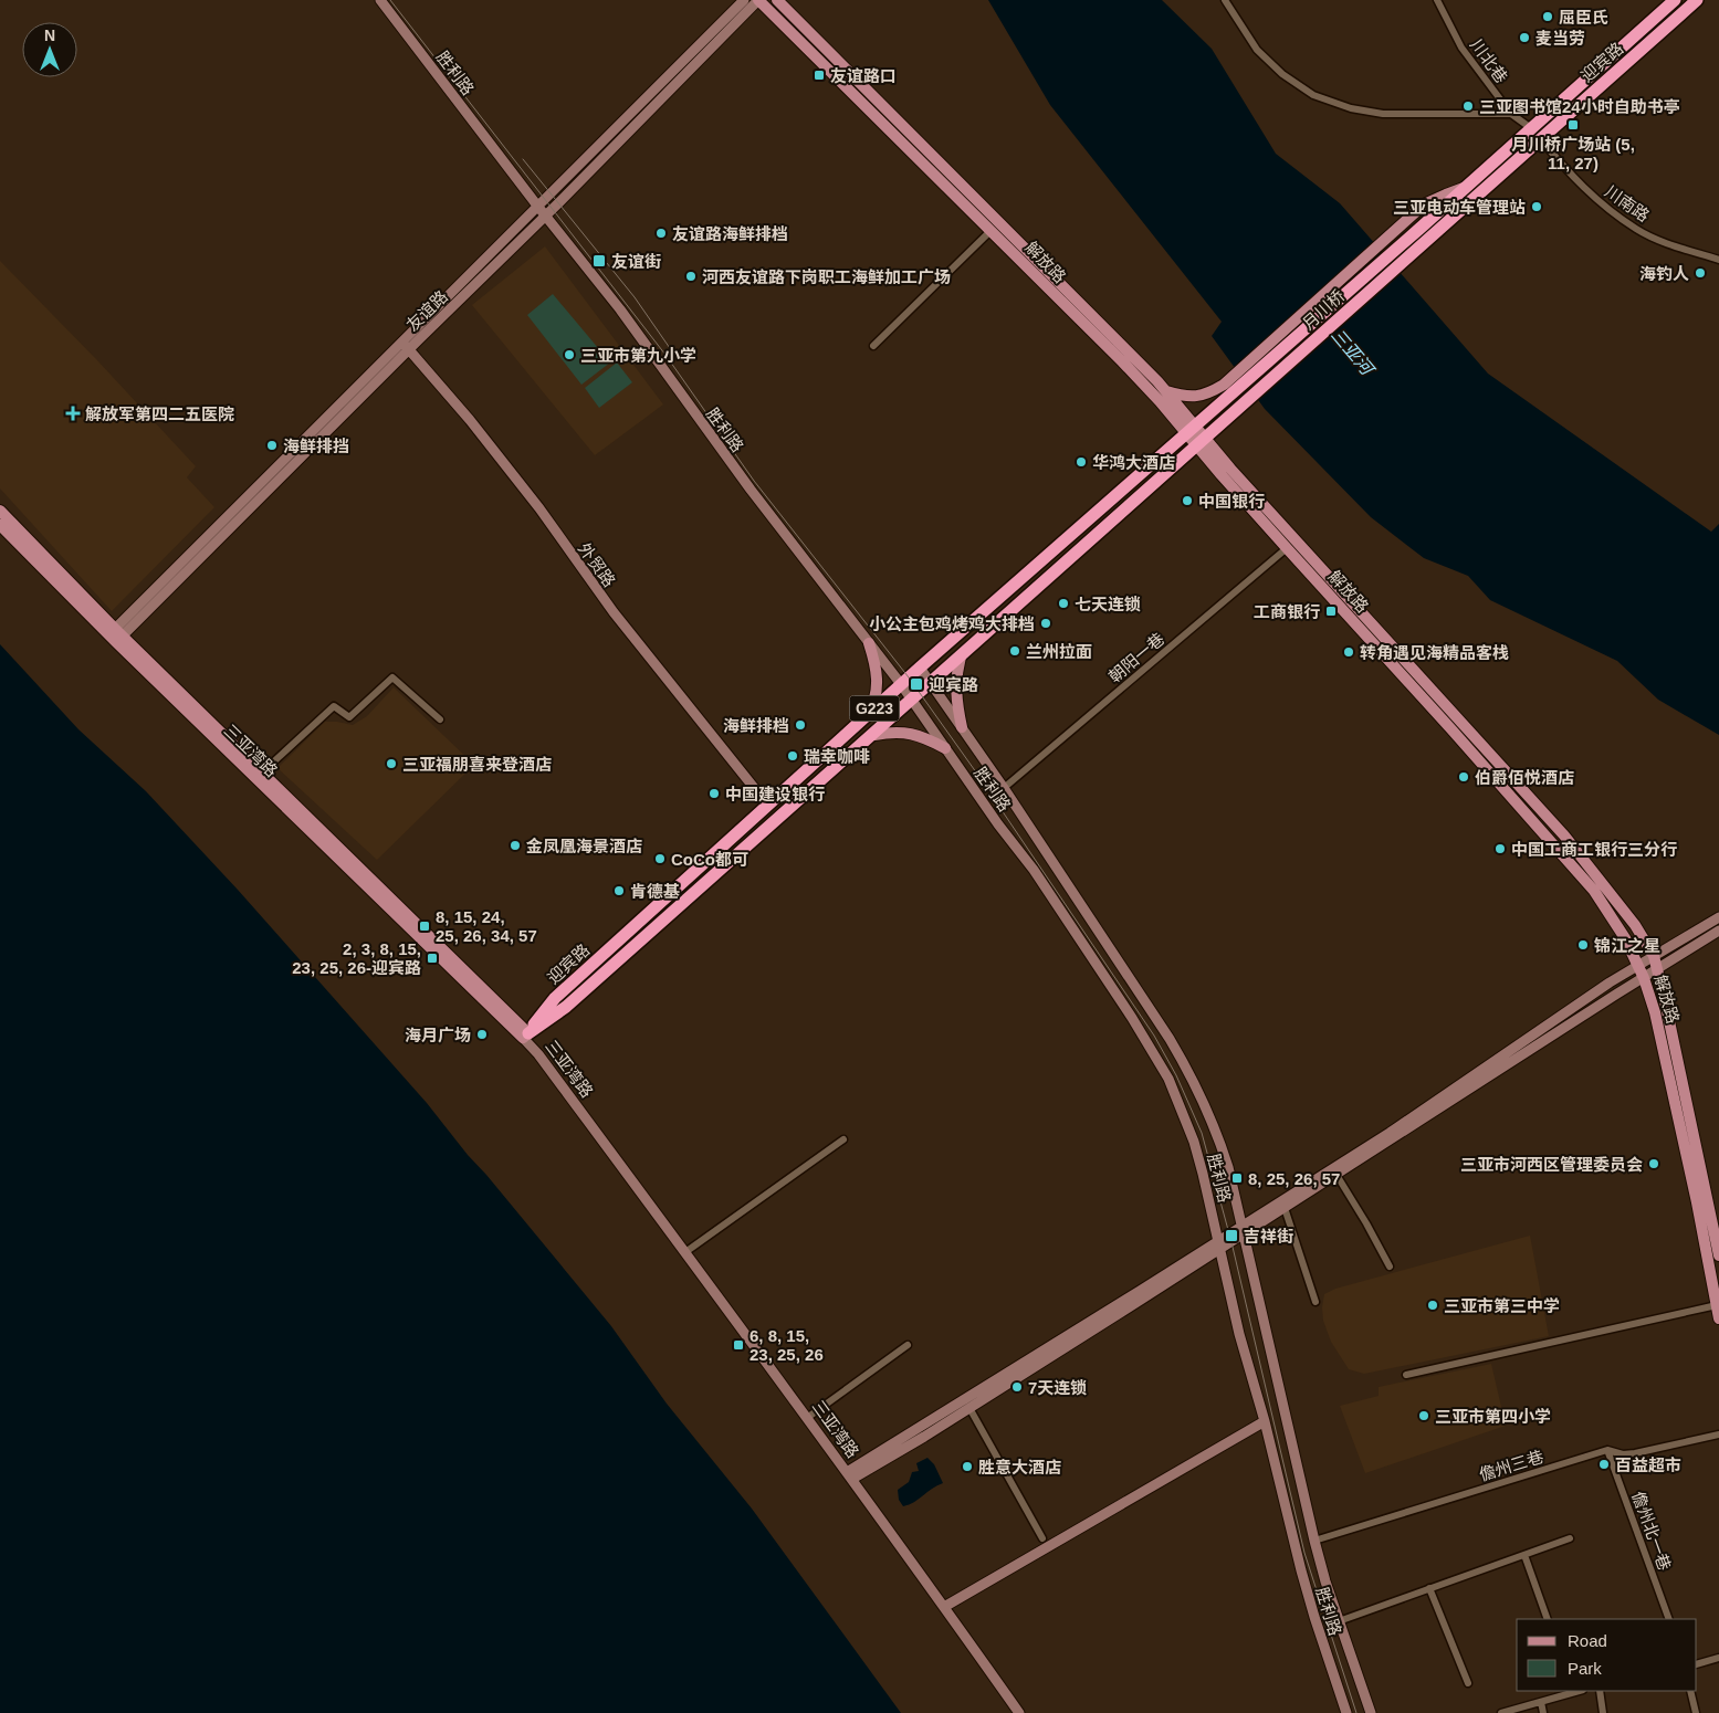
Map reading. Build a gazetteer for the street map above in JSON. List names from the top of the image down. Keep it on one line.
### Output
{"streets":{"highway":["迎宾路","月川桥","G223"],"main road":["胜利路","解放路","友谊路","外贸路","三亚湾路"],"street":["川北巷","川南路","朝阳一巷","儋州三巷","儋州北一巷"]},"crossings":[["川北巷","迎宾路"],["迎宾路","胜利路"],["迎宾路","川南路"],["迎宾路","解放路"],["迎宾路","月川桥"],["迎宾路","外贸路"],["迎宾路","三亚湾路"],["胜利路","友谊路"],["胜利路","朝阳一巷"],["胜利路","儋州三巷"],["解放路","友谊路"],["解放路","朝阳一巷"],["友谊路","外贸路"],["友谊路","三亚湾路"],["儋州三巷","儋州北一巷"]],"water":["三亚河"],"places":{"other":["屈臣氏","麦当劳","三亚图书馆24小时自助书亭","三亚电动车管理站","友谊路海鲜排档","海钓人","河西友谊路下岗职工海鲜加工广场","三亚市第九小学","海鲜排挡","华鸿大酒店","中国银行","七天连锁","小公主包鸡烤鸡大排档","兰州拉面","转角遇见海精品客栈","海鲜排档","瑞幸咖啡","三亚福朋喜来登酒店","伯爵佰悦酒店","中国建设银行","金凤凰海景酒店","中国工商工银行三分行","CoCo都可","肯德基","锦江之星","海月广场","三亚市河西区管理委员会","三亚市第三中学","7天连锁","三亚市第四小学","百益超市","胜意大酒店"],"transit":["友谊路口","月川桥广场站 (5, 11, 27)","友谊街","工商银行","迎宾路","8, 15, 24, 25, 26, 34, 57","2, 3, 8, 15, 23, 25, 26-迎宾路","8, 25, 26, 57","吉祥街","6, 8, 15, 23, 25, 26"],"health":["解放军第四二五医院"]},"legend":["Road","Park"],"north":"top"}
